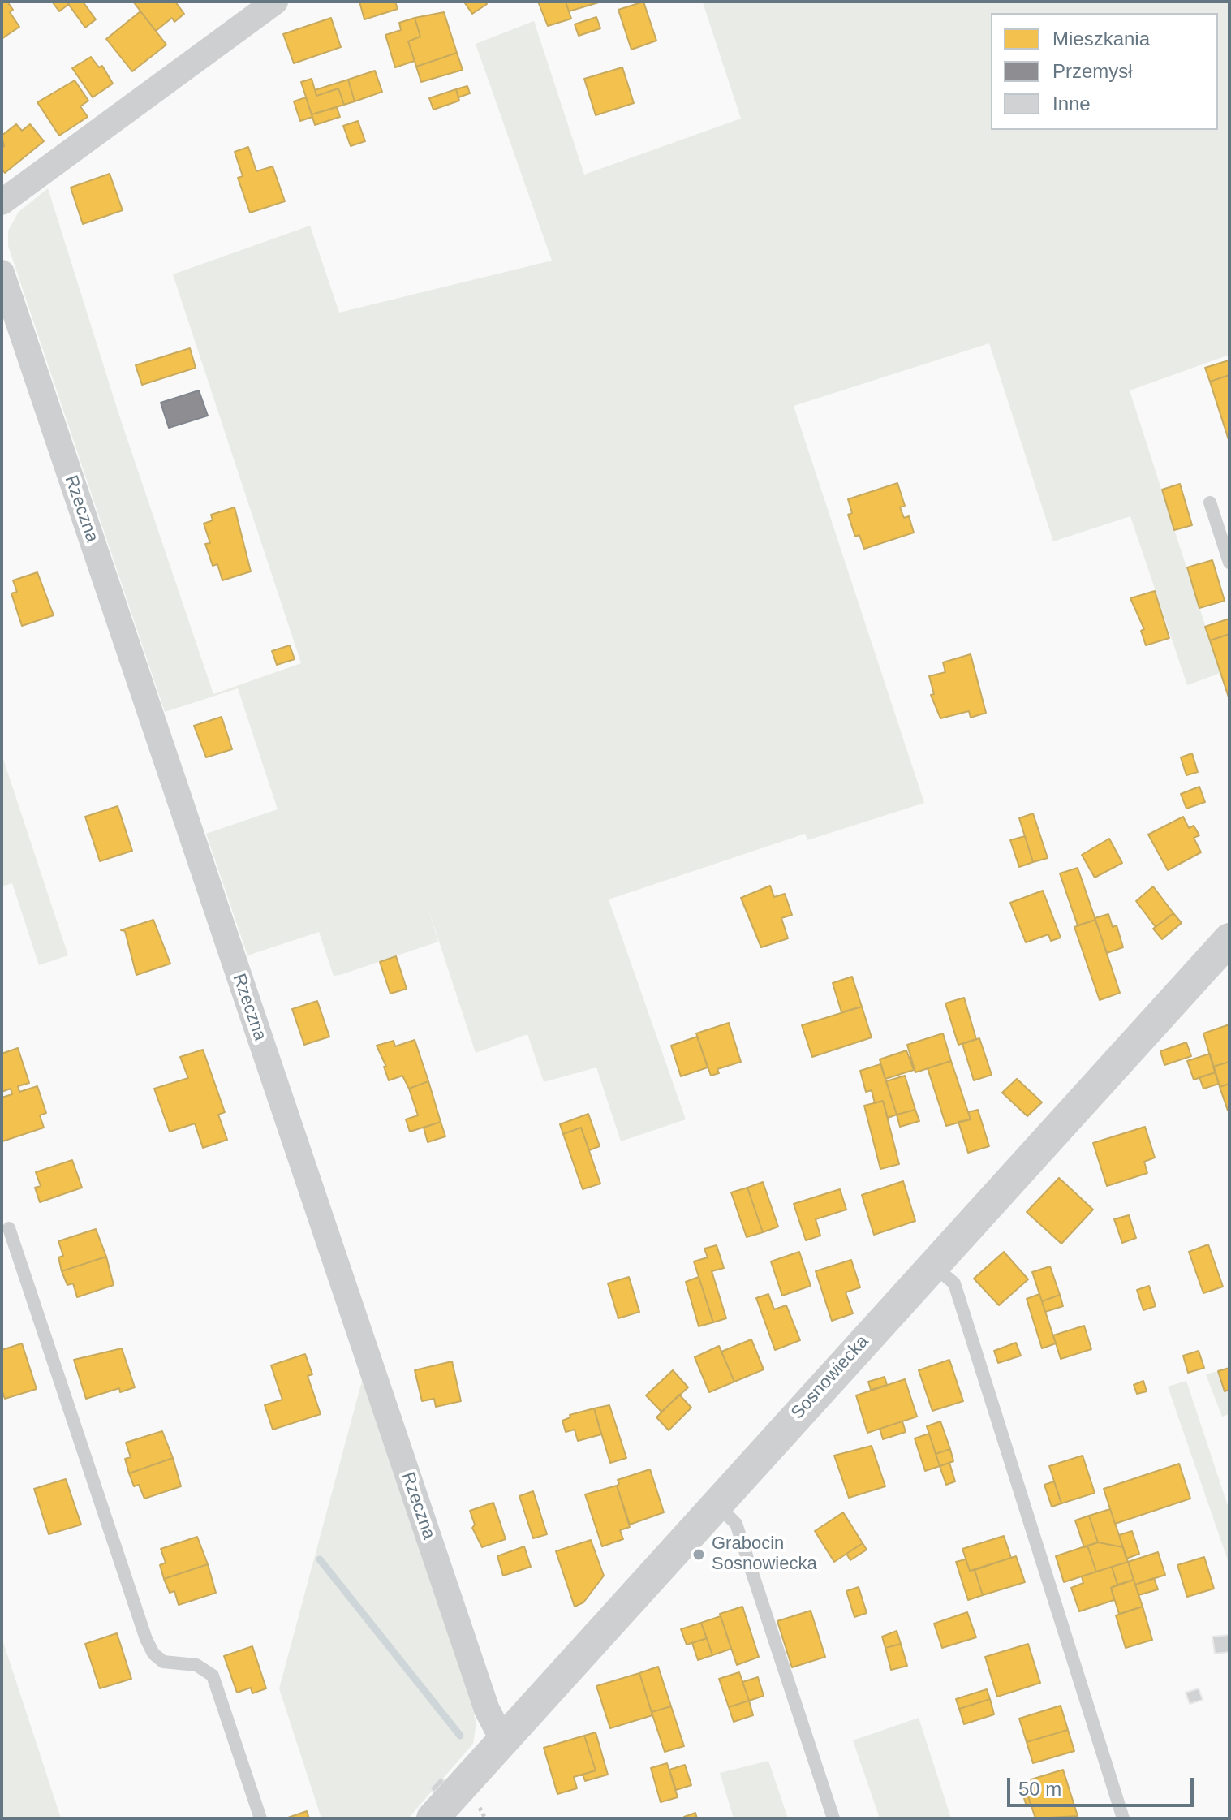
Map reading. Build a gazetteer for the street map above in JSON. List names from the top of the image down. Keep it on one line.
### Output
{"streets":{"street":["Rzeczna","Sosnowiecka"]},"crossings":[["Rzeczna","Sosnowiecka"]],"places":["Grabocin Sosnowiecka"],"legend":["Mieszkania","Przemysł","Inne"],"scale_bar":"50 m"}
